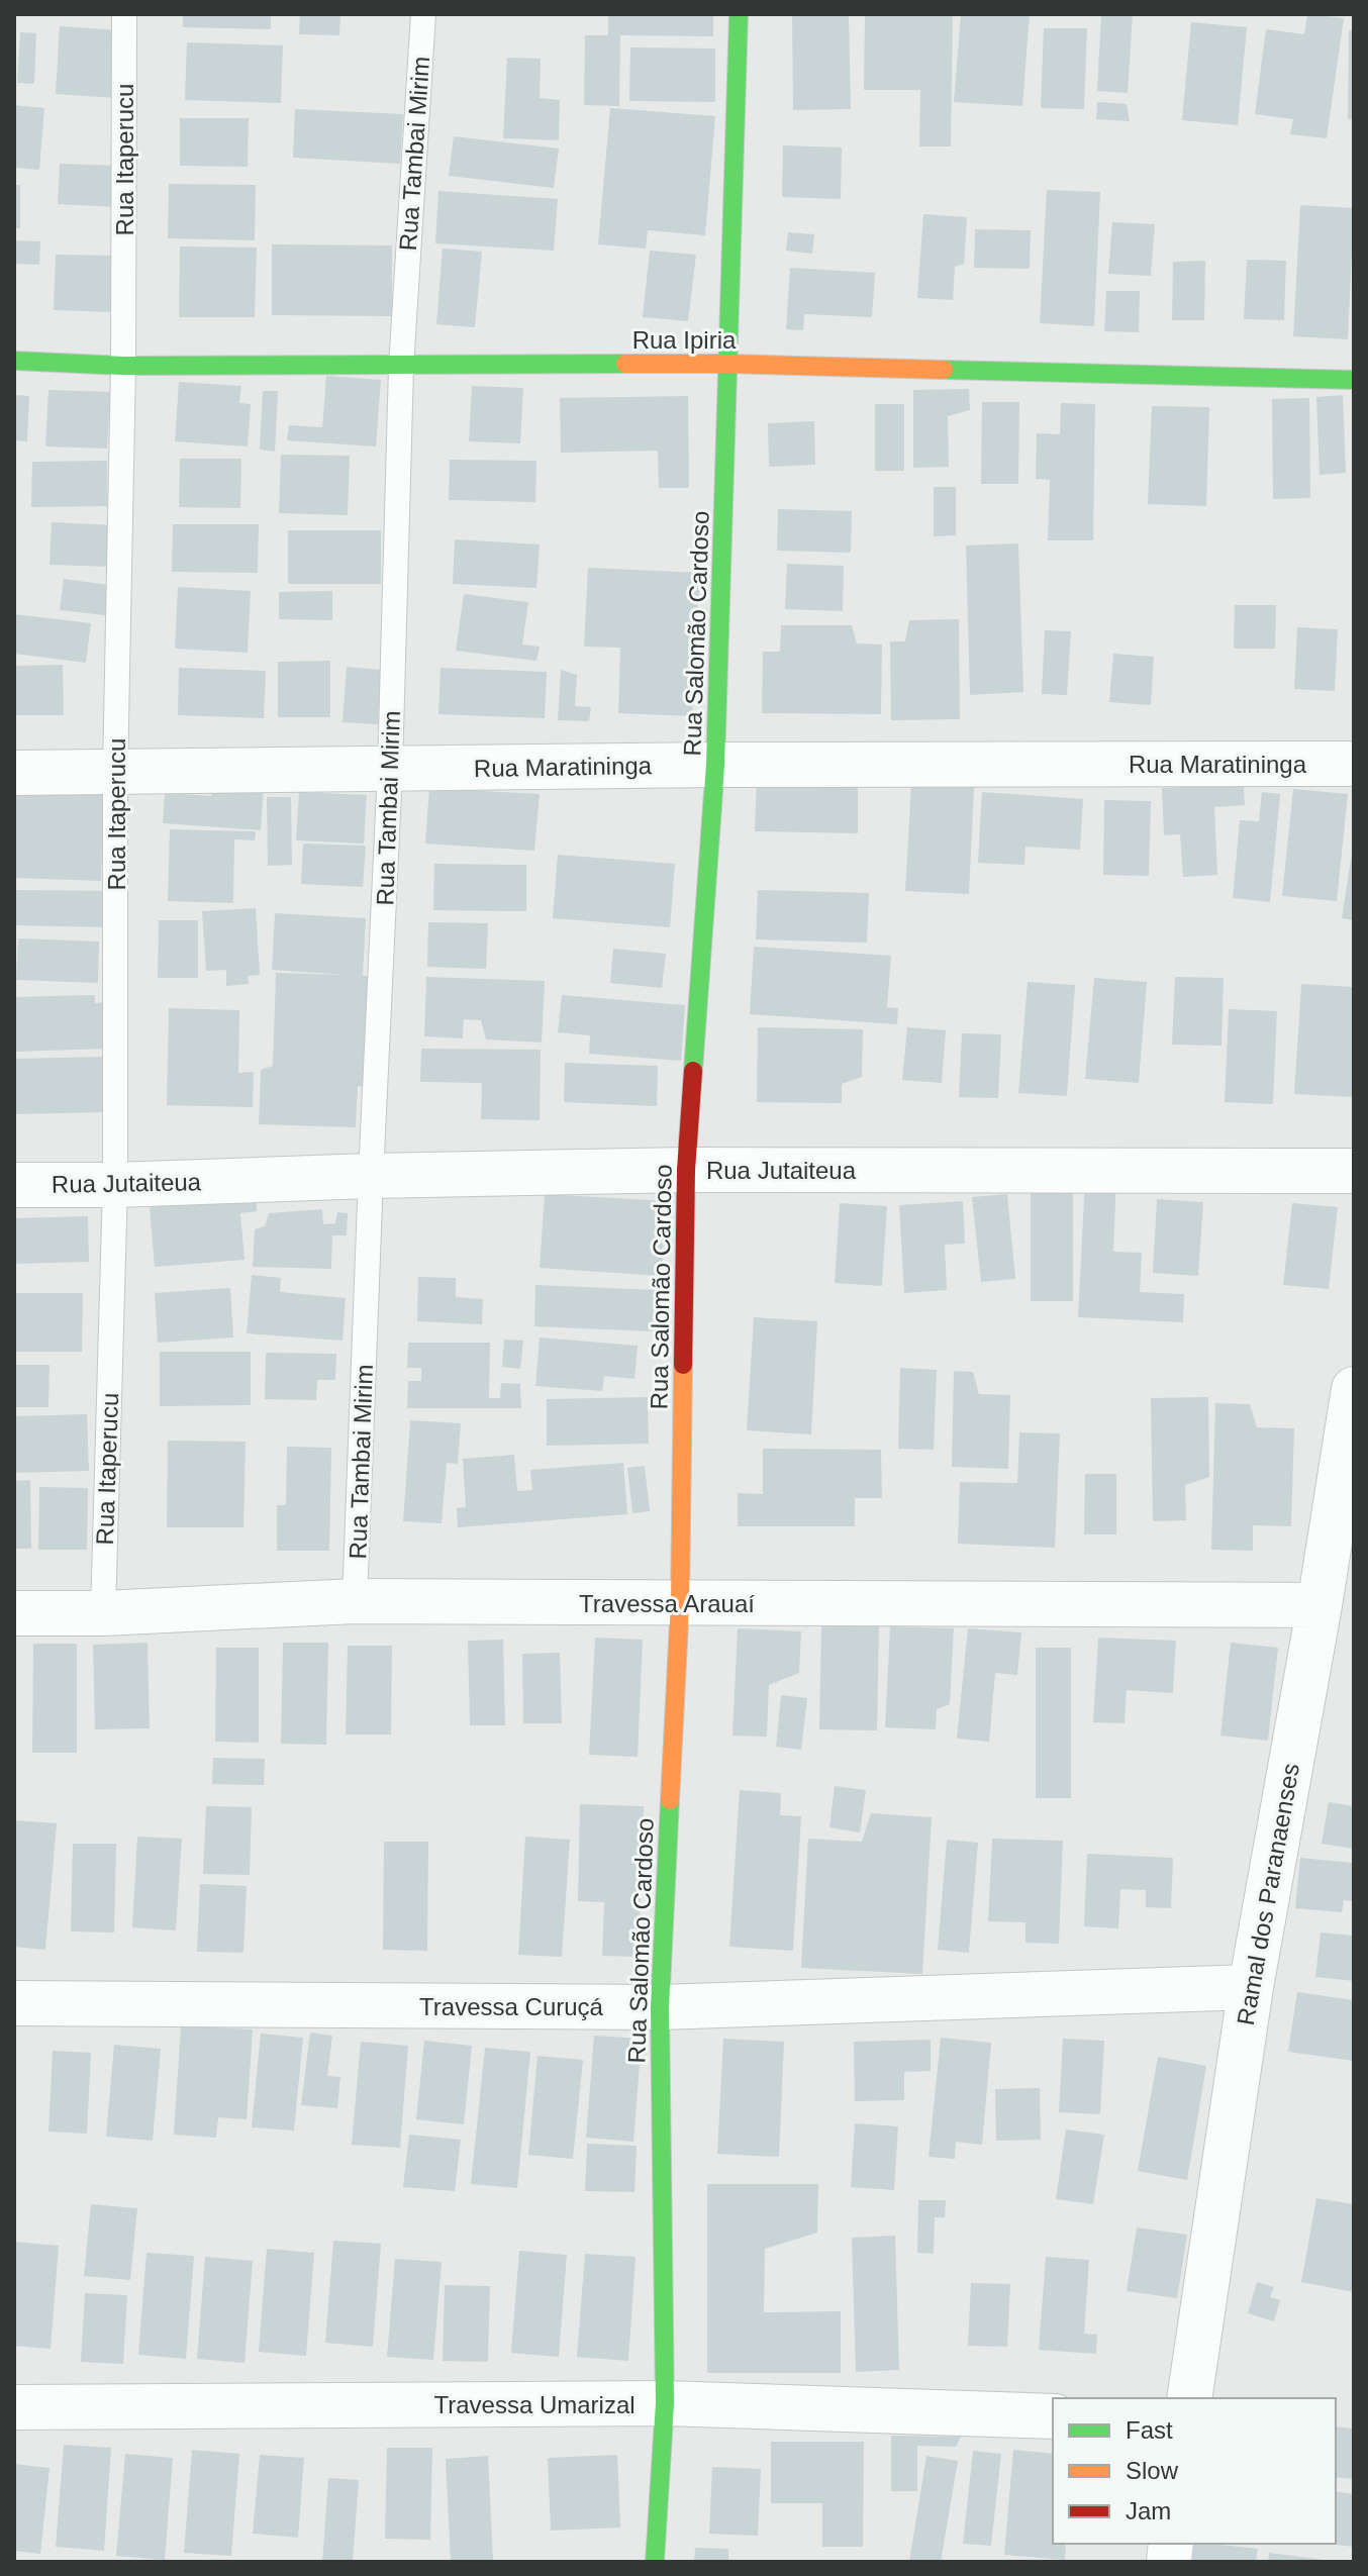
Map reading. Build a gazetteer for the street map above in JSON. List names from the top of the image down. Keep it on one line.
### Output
{"streets":{"street":["Rua Ipiria","Rua Salomão Cardoso","Rua Maratininga","Rua Jutaiteua","Travessa Arauaí","Ramal dos Paranaenses","Travessa Curuçá","Travessa Umarizal"],"lane":["Rua Tambai Mirim","Rua Itaperucu"]},"crossings":[["Rua Tambai Mirim","Rua Ipiria"],["Rua Tambai Mirim","Rua Maratininga"],["Rua Tambai Mirim","Rua Jutaiteua"],["Rua Tambai Mirim","Travessa Arauaí"],["Rua Itaperucu","Rua Ipiria"],["Rua Itaperucu","Rua Maratininga"],["Rua Itaperucu","Rua Jutaiteua"],["Rua Itaperucu","Travessa Arauaí"],["Rua Ipiria","Rua Salomão Cardoso"],["Rua Salomão Cardoso","Rua Maratininga"],["Rua Salomão Cardoso","Rua Jutaiteua"],["Rua Salomão Cardoso","Travessa Arauaí"],["Rua Salomão Cardoso","Travessa Curuçá"],["Rua Salomão Cardoso","Travessa Umarizal"],["Travessa Arauaí","Ramal dos Paranaenses"],["Ramal dos Paranaenses","Travessa Curuçá"]],"legend":["Fast","Slow","Jam"]}
